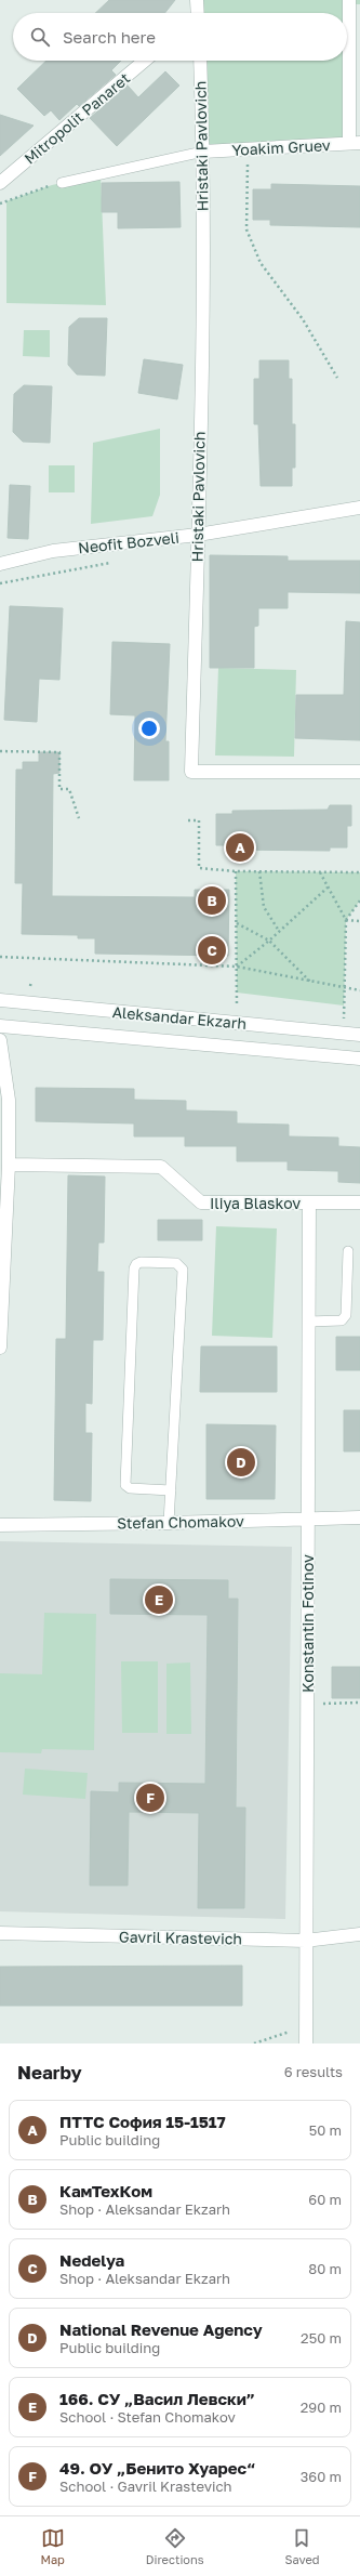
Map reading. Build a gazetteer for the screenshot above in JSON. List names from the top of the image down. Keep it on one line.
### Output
{"streets":{"street":["Mitropolit Panaret","Hristaki Pavlovich","Yoakim Gruev","Neofit Bozveli","Aleksandar Ekzarh","Iliya Blaskov","Stefan Chomakov","Konstantin Fotinov","Gavril Krastevich"]},"crossings":[["Hristaki Pavlovich","Yoakim Gruev"],["Hristaki Pavlovich","Neofit Bozveli"],["Iliya Blaskov","Konstantin Fotinov"],["Stefan Chomakov","Konstantin Fotinov"],["Konstantin Fotinov","Gavril Krastevich"]],"page":{"search":"Search here","pins":["A","B","C","D","E","F"],"heading":["Nearby","6 results"],"list":[{"mark":"A","name":"ПТТС София 15-1517","note":"Public building","value":"50 m"},{"mark":"B","name":"КамТехКом","note":"Shop · Aleksandar Ekzarh","value":"60 m"},{"mark":"C","name":"Nedelya","note":"Shop · Aleksandar Ekzarh","value":"80 m"},{"mark":"D","name":"National Revenue Agency","note":"Public building","value":"250 m"},{"mark":"E","name":"166. СУ „Васил Левски”","note":"School · Stefan Chomakov","value":"290 m"},{"mark":"F","name":"49. ОУ „Бенито Хуарес“","note":"School · Gavril Krastevich","value":"360 m"}],"nav":["Map","Directions","Saved"]}}
